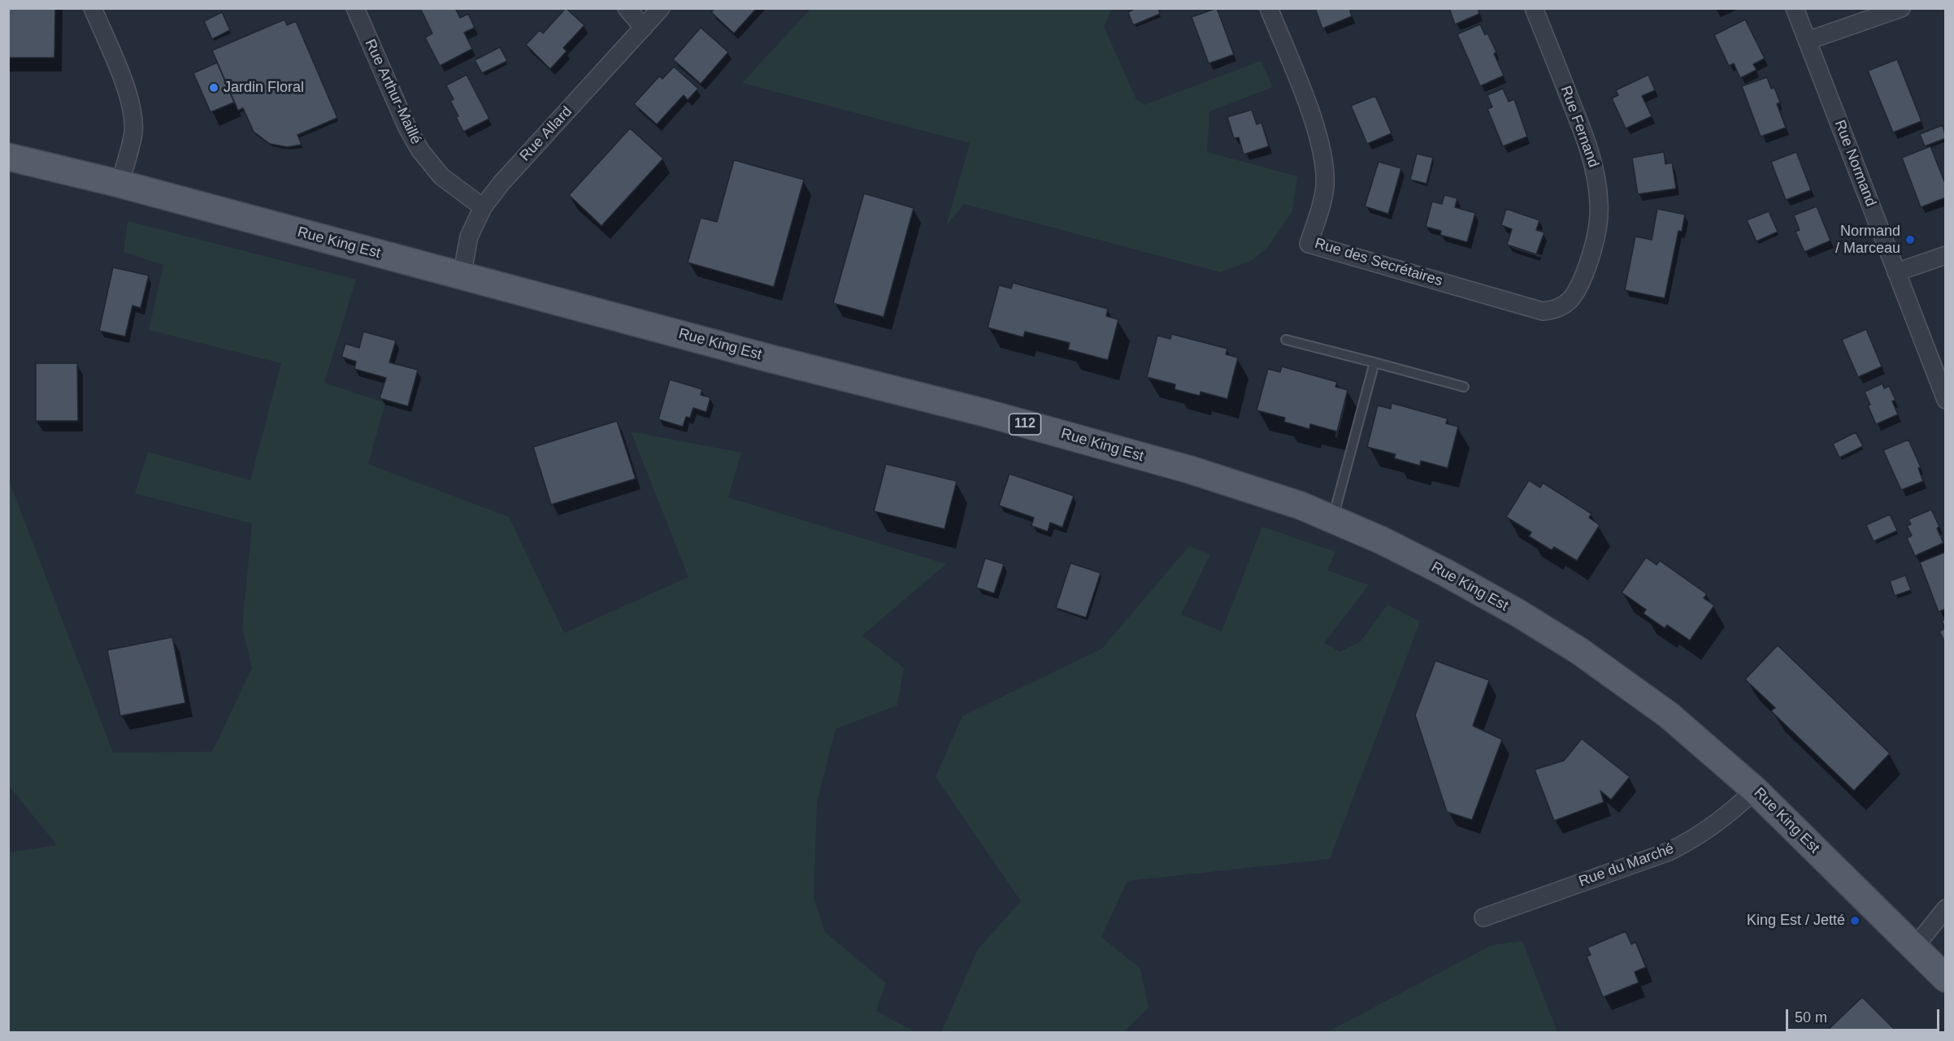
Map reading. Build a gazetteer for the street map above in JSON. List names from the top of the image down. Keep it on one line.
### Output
{"streets":{"main road":["Rue King Est","112"],"street":["Rue Arthur-Maillé","Rue Fernand","Rue Allard","Rue Normand","Rue des Secrétaires","Rue du Marché"]},"crossings":[["Rue Arthur-Maillé","Rue Allard"],["Rue Fernand","Rue des Secrétaires"],["Rue Allard","Rue King Est"],["Rue King Est","Rue du Marché"]],"places":["Jardin Floral","Normand / Marceau","King Est / Jetté"],"scale_bar":"50 m"}
